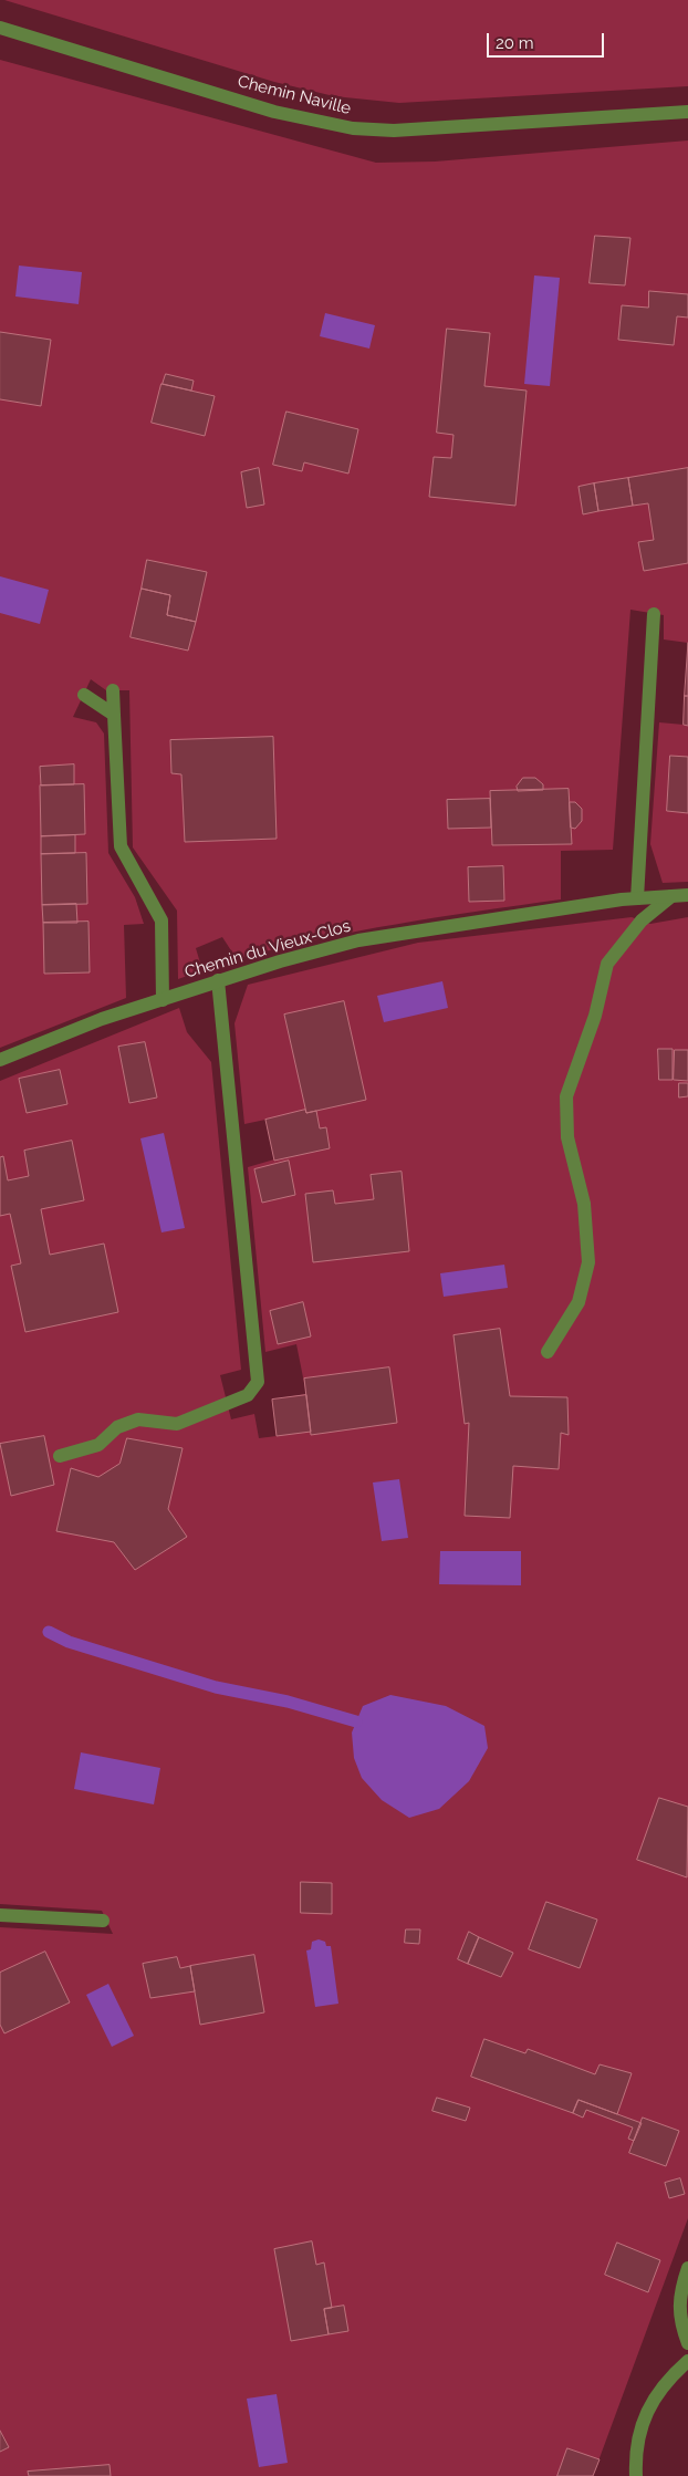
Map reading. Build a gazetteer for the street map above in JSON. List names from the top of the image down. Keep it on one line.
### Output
{"streets":{"street":["Chemin Naville","Chemin du Vieux-Clos"]},"scale_bar":"20 m"}
